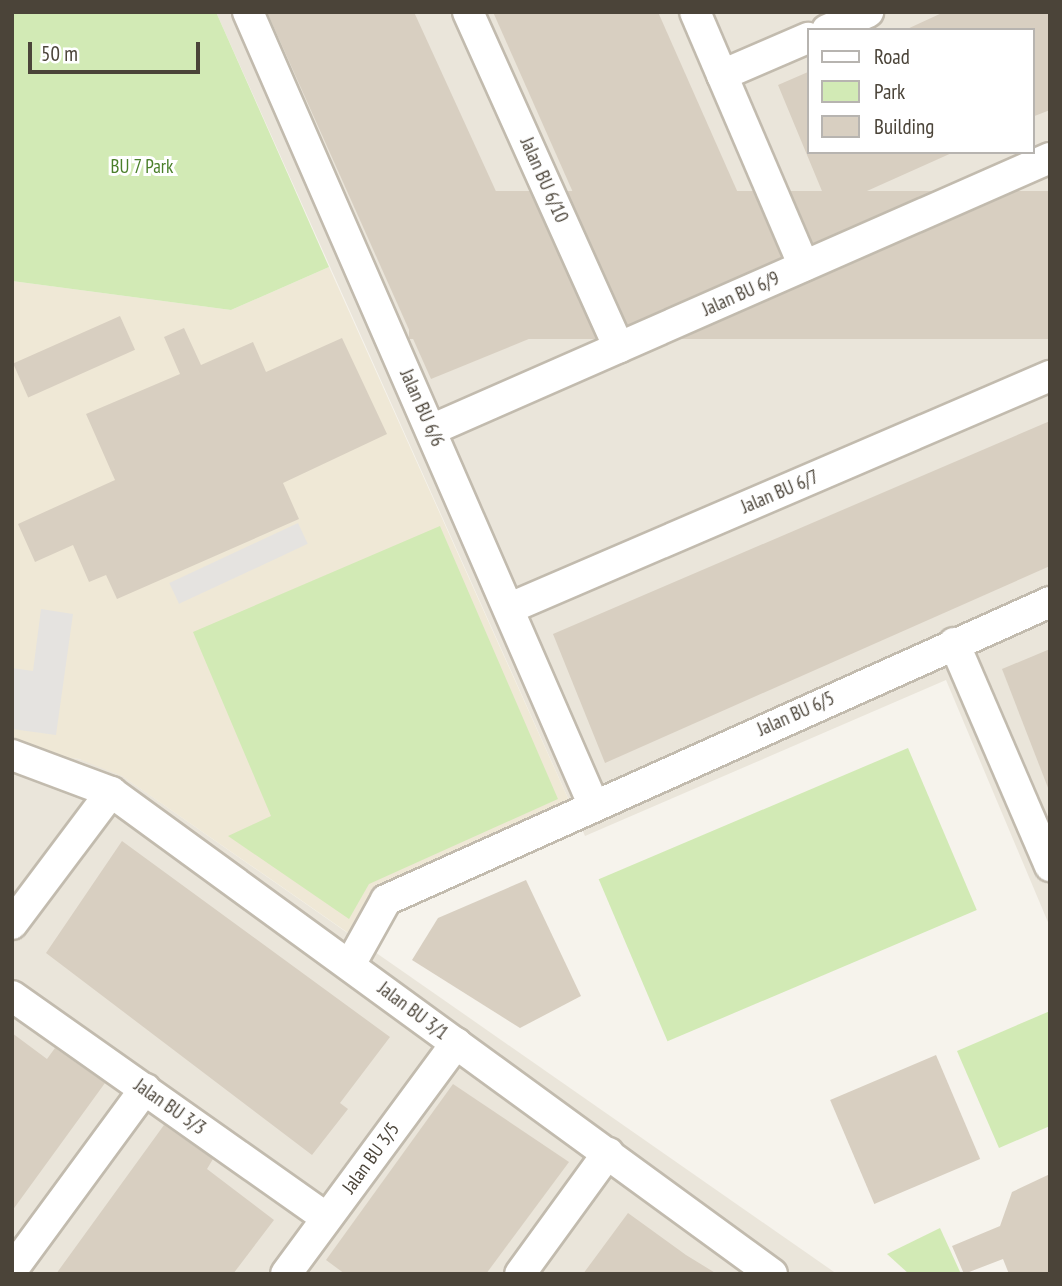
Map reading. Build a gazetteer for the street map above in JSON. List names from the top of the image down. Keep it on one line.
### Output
{"streets":{"street":["Jalan BU 6/10","Jalan BU 6/9","Jalan BU 6/6","Jalan BU 6/7","Jalan BU 6/5","Jalan BU 3/1","Jalan BU 3/3","Jalan BU 3/5"]},"crossings":[["Jalan BU 6/10","Jalan BU 6/9"],["Jalan BU 6/9","Jalan BU 6/6"],["Jalan BU 6/6","Jalan BU 6/7"],["Jalan BU 6/6","Jalan BU 6/5"],["Jalan BU 6/5","Jalan BU 3/1"],["Jalan BU 3/1","Jalan BU 3/5"],["Jalan BU 3/3","Jalan BU 3/5"]],"parks":["BU 7 Park"],"legend":["Road","Park","Building"],"scale_bar":"50 m"}
